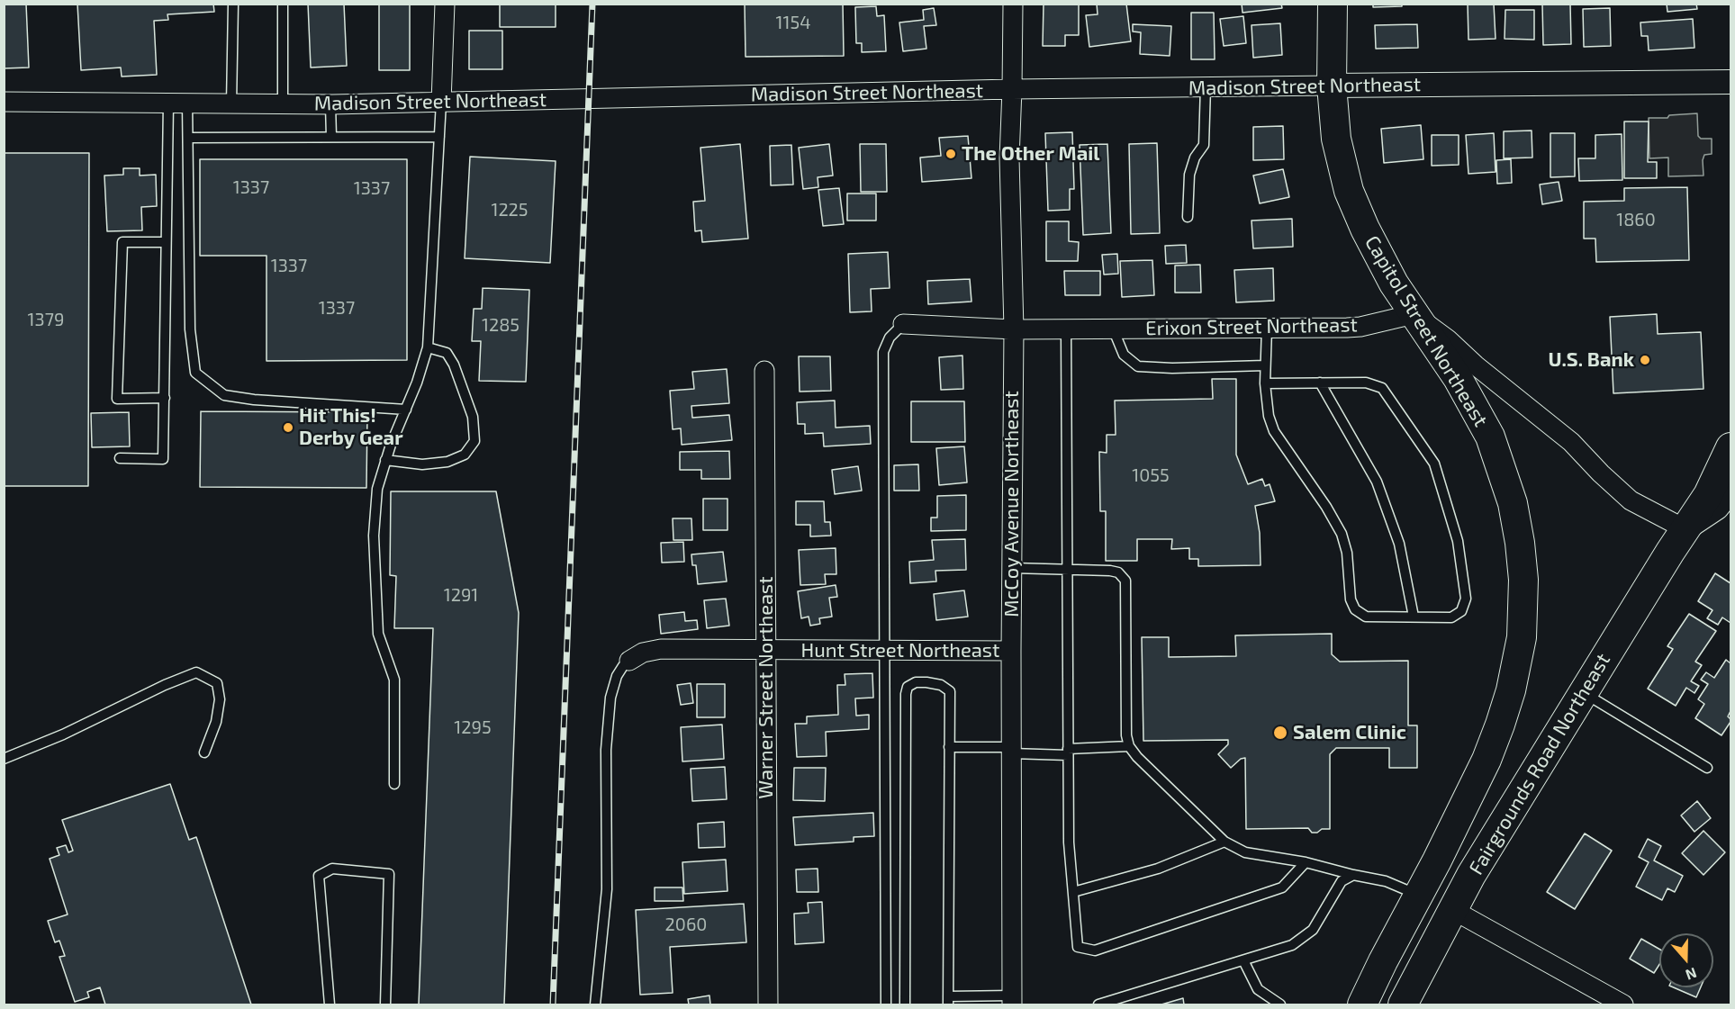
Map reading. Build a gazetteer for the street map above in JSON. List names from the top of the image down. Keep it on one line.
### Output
{"streets":{"main road":["Capitol Street Northeast","Fairgrounds Road Northeast"],"street":["Madison Street Northeast","Erixon Street Northeast","McCoy Avenue Northeast","Hunt Street Northeast","Warner Street Northeast"]},"crossings":[["Madison Street Northeast","Capitol Street Northeast"],["Madison Street Northeast","McCoy Avenue Northeast"],["Erixon Street Northeast","Capitol Street Northeast"],["Erixon Street Northeast","McCoy Avenue Northeast"],["McCoy Avenue Northeast","Hunt Street Northeast"],["Hunt Street Northeast","Warner Street Northeast"]],"places":["The Other Mail","U.S. Bank","Hit This! Derby Gear","Salem Clinic"],"house_numbers":["1154","1337","1337","1225","1860","1337","1337","1379","1285","1055","1291","1295","2060"],"north":"bottom"}
